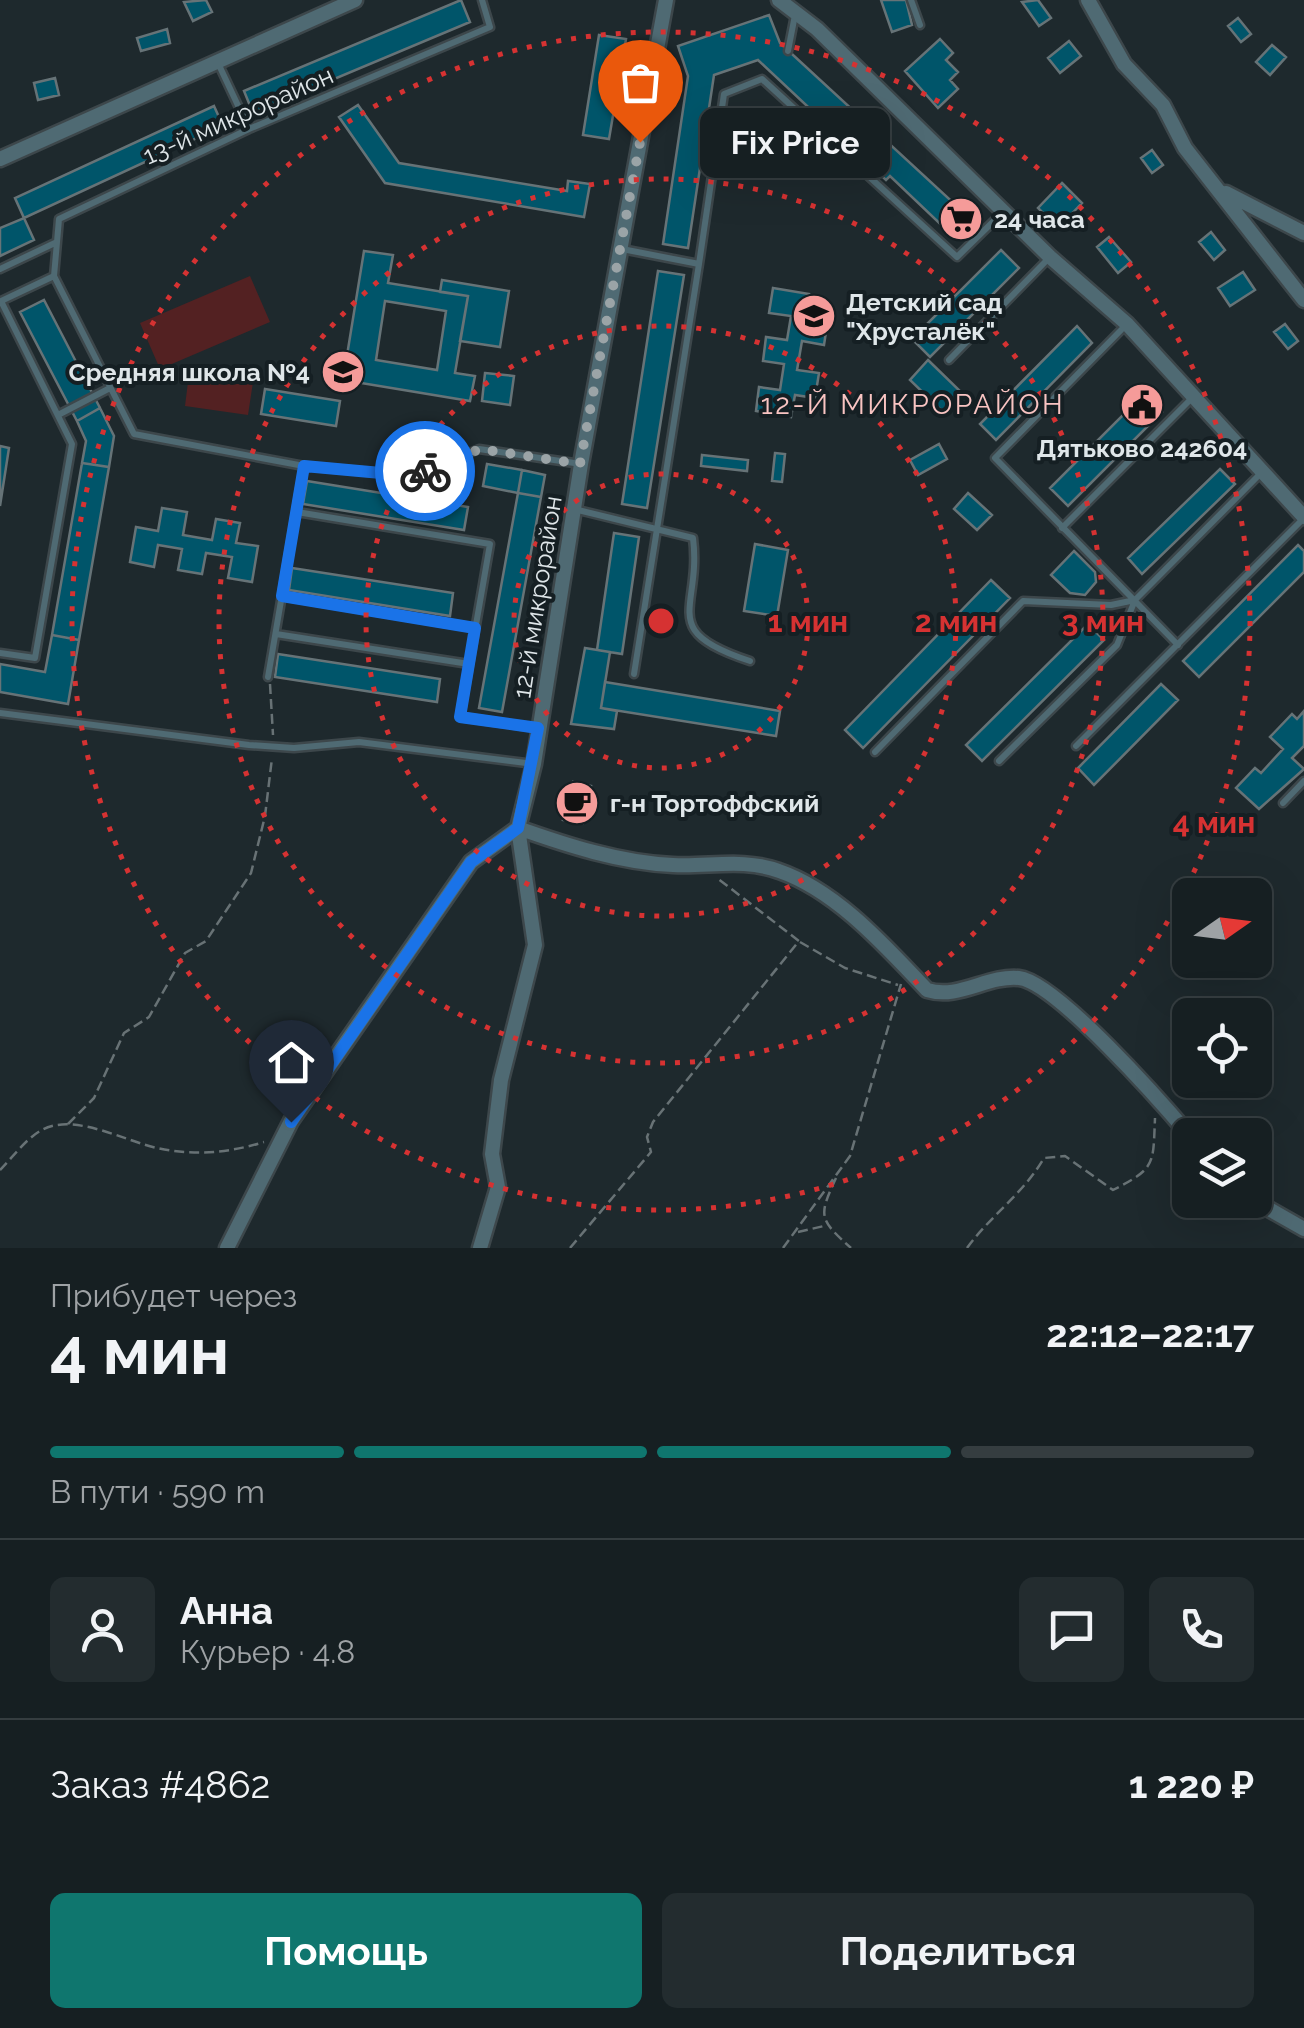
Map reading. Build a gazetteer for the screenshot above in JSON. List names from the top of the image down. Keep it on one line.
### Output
{"streets":{"street":["12-й микрорайон"],"lane":["13-й микрорайон"]},"districts":["12-Й МИКРОРАЙОН"],"places":{"other":["Fix Price"],"supermarket":["24 часа"],"school or university":["Детский сад \"Хрусталёк\"","Средняя школа №4"],"public building":["Дятьково 242604"],"cafe":["г-н Тортоффский"]},"north":"right","page":{"bubble":"Fix Price","heading":["4 мин","Прибудет через","22:12–22:17"],"panel":["Анна","Курьер · 4.8","Заказ #4862","1 220 ₽"],"bar":"В пути · 590 m","buttons":["Помощь","Поделиться"]},"rings":["1 мин","2 мин","3 мин","4 мин"]}
